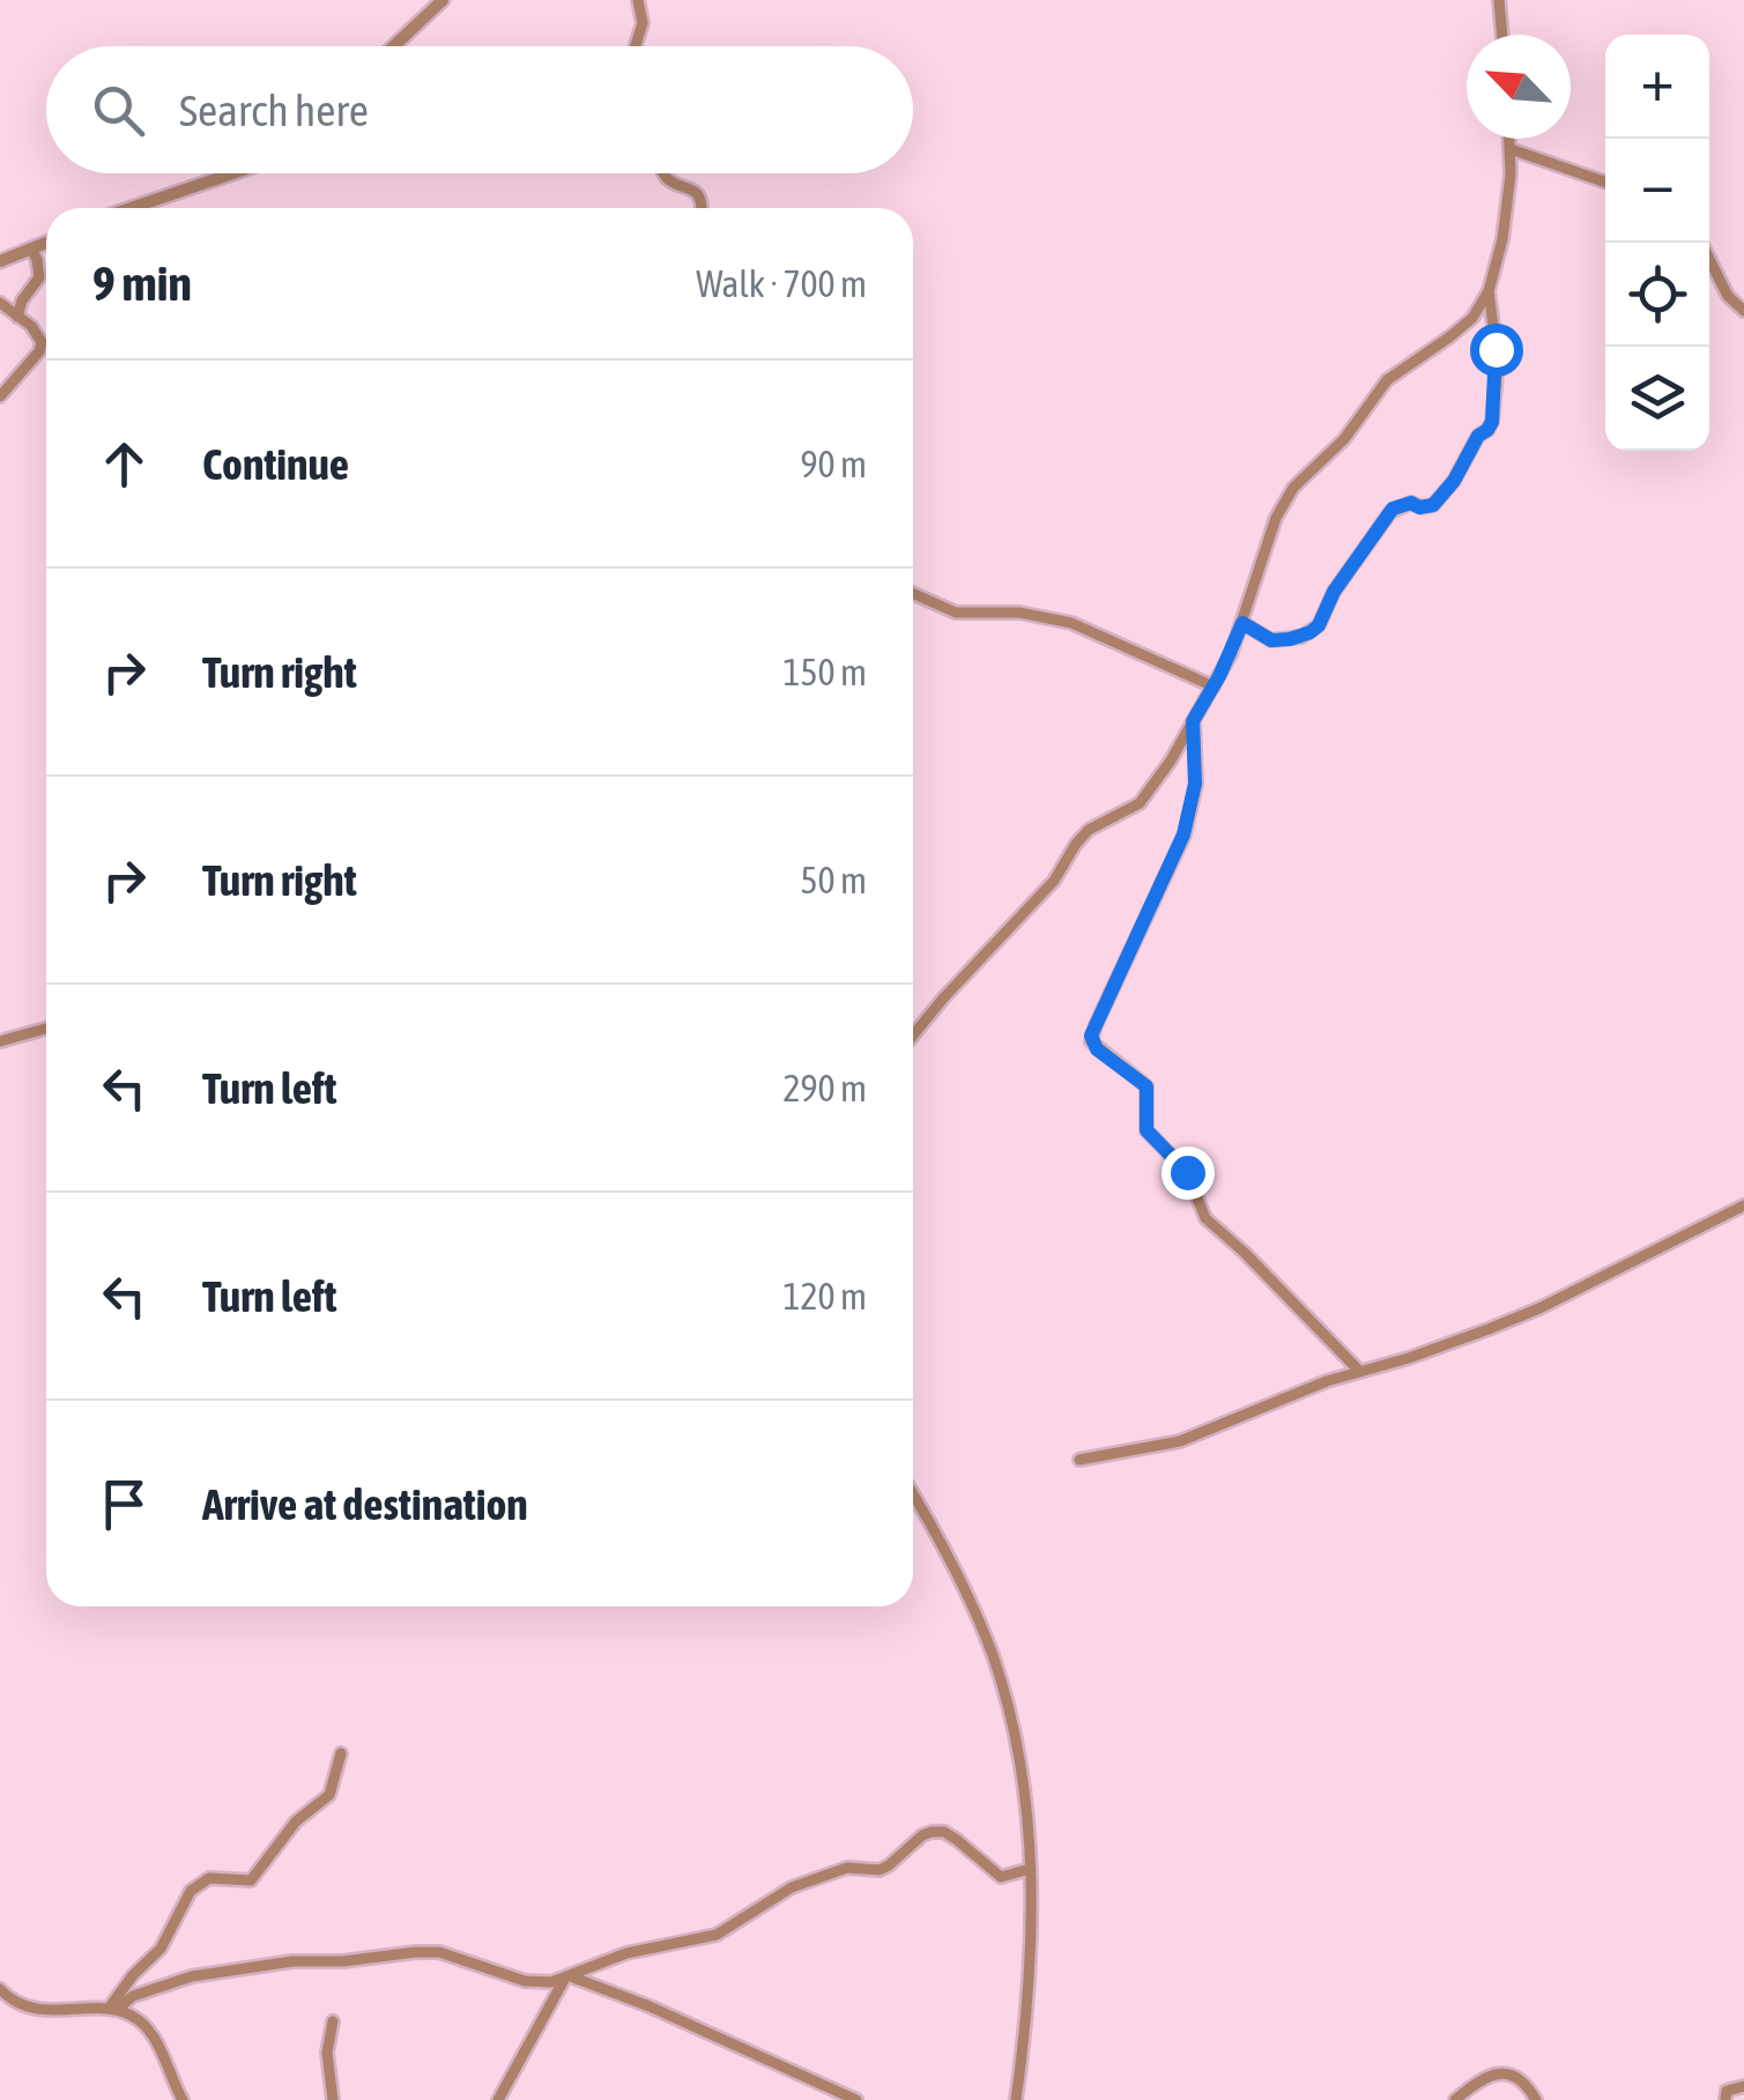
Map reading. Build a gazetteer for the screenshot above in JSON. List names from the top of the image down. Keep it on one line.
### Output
{"north":"top left","page":{"map_buttons":["+","−"],"search":"Search here","heading":["9 min","Walk · 700 m"],"list":[["Continue","90 m"],["Turn right","150 m"],["Turn right","50 m"],["Turn left","290 m"],["Turn left","120 m"],"Arrive at destination"]}}
